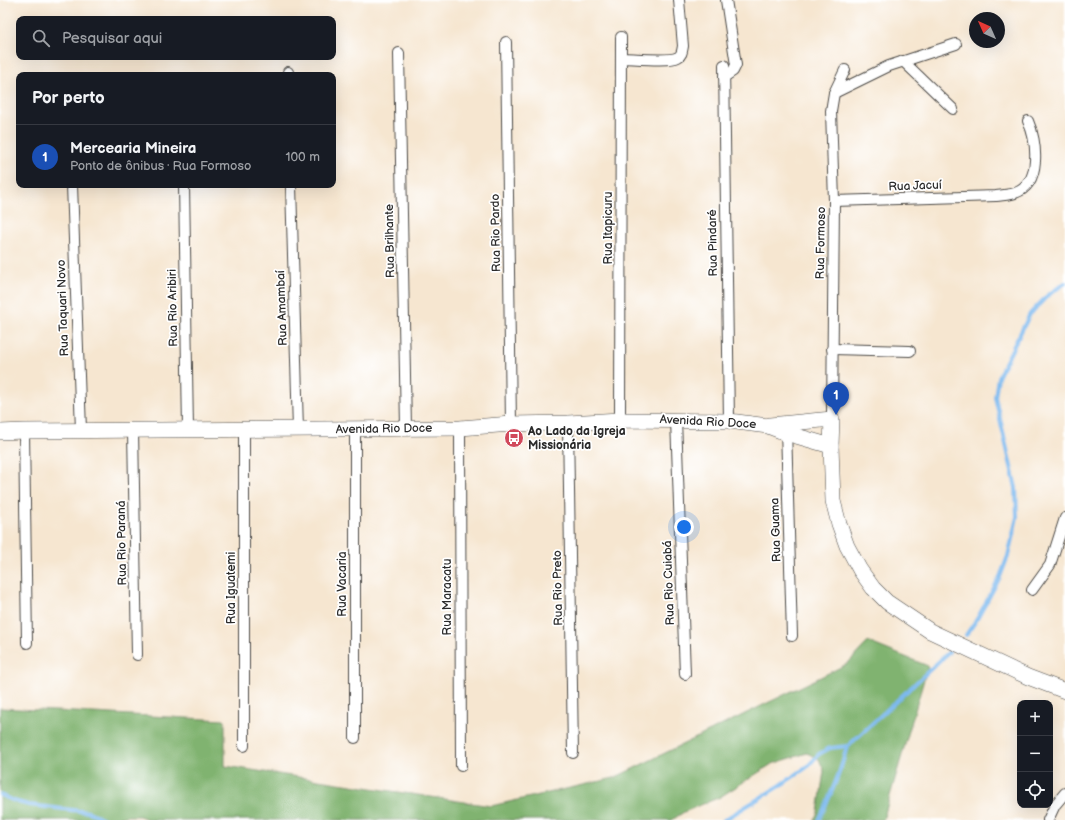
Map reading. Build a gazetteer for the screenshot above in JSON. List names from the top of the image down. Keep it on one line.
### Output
{"streets":{"street":["Rua Jacuí","Rua Itapicuru","Rua Rio Pardo","Rua Brilhante","Rua Pindaré","Rua Formoso","Rua Taquari Novo","Rua Rio Aribiri","Rua Amambaí","Avenida Rio Doce","Rua Guama","Rua Rio Paraná","Rua Rio Cuiabá","Rua Vacaria","Rua Iguatemi","Rua Rio Preto","Rua Maracatu"]},"crossings":[["Rua Jacuí","Rua Formoso"],["Rua Itapicuru","Avenida Rio Doce"],["Rua Rio Pardo","Avenida Rio Doce"],["Rua Brilhante","Avenida Rio Doce"],["Rua Pindaré","Avenida Rio Doce"],["Rua Formoso","Avenida Rio Doce"],["Rua Taquari Novo","Avenida Rio Doce"],["Rua Rio Aribiri","Avenida Rio Doce"],["Rua Amambaí","Avenida Rio Doce"],["Avenida Rio Doce","Rua Guama"],["Avenida Rio Doce","Rua Rio Paraná"],["Avenida Rio Doce","Rua Rio Cuiabá"],["Avenida Rio Doce","Rua Vacaria"],["Avenida Rio Doce","Rua Iguatemi"],["Avenida Rio Doce","Rua Rio Preto"],["Avenida Rio Doce","Rua Maracatu"]],"places":{"bus stop":["Ao Lado da Igreja Missionária"]},"north":"top left","page":{"search":"Pesquisar aqui","heading":"Por perto","list":[{"mark":"1","name":"Mercearia Mineira","note":"Ponto de ônibus · Rua Formoso","value":"100 m"}],"pins":"1","map_buttons":["+","−"]}}
